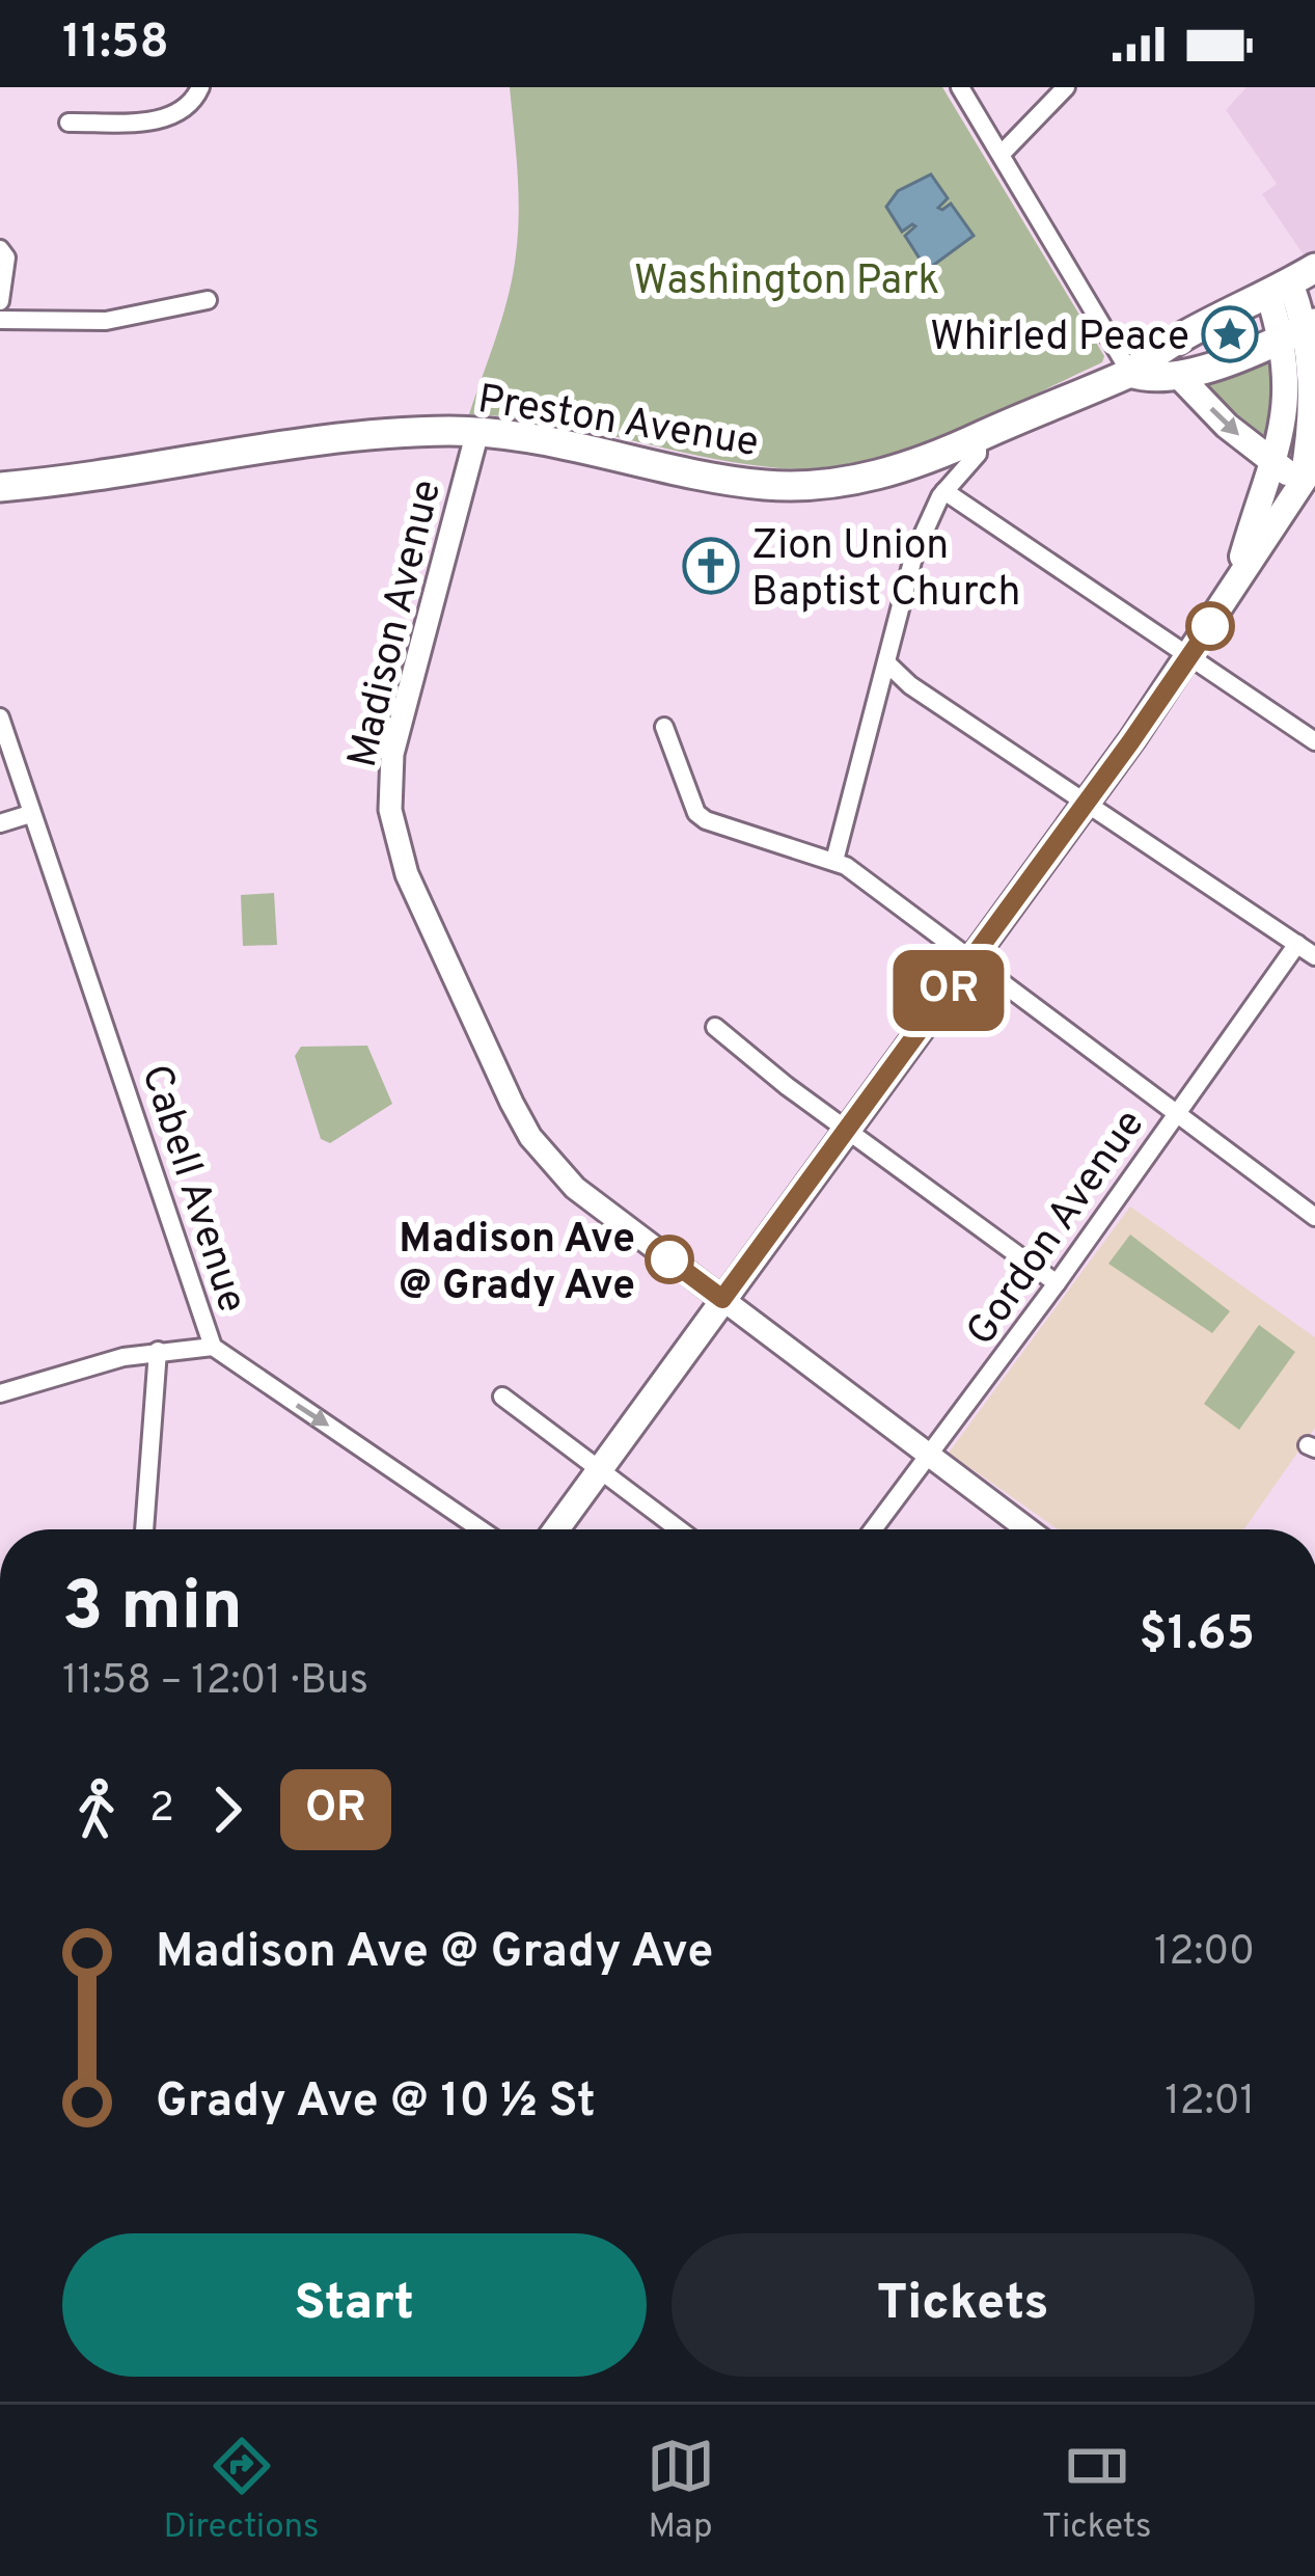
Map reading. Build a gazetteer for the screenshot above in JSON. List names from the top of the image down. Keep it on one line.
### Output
{"streets":{"main road":["Preston Avenue"],"street":["Madison Avenue","Cabell Avenue","Gordon Avenue"]},"crossings":[["Preston Avenue","Madison Avenue"],["Madison Avenue","Gordon Avenue"]],"parks":["Washington Park"],"places":{"place":["Whirled Peace"],"church":["Zion Union Baptist Church"],"other":["Madison Ave @ Grady Ave"]},"lines":["bus line OR"],"page":{"status":"11:58","on_map":"OR","heading":["3 min","11:58 – 12:01 · Bus","$1.65"],"legs":["2","OR"],"list":[{"name":"Madison Ave @ Grady Ave","value":"12:00"},{"name":"Grady Ave @ 10 ½ St","value":"12:01"}],"buttons":["Start","Tickets"],"tabs":["Directions","Map","Tickets"]}}
